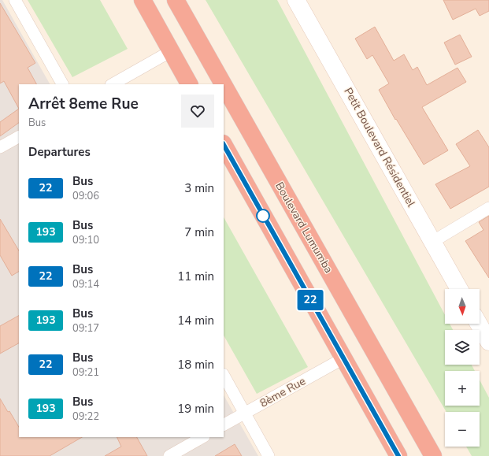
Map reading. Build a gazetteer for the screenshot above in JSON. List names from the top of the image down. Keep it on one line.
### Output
{"streets":{"highway":["Boulevard Lumumba"],"street":["Petit Boulevard Résidentiel","8ème Rue"]},"lines":["bus line 22"],"north":"bottom","page":{"on_map":"22","heading":[["Arrêt 8eme Rue","Bus"],"Departures"],"list":[{"mark":"22","name":"Bus","note":"09:06","value":"3 min"},{"mark":"193","name":"Bus","note":"09:10","value":"7 min"},{"mark":"22","name":"Bus","note":"09:14","value":"11 min"},{"mark":"193","name":"Bus","note":"09:17","value":"14 min"},{"mark":"22","name":"Bus","note":"09:21","value":"18 min"},{"mark":"193","name":"Bus","note":"09:22","value":"19 min"}],"map_buttons":["+","−"]}}
